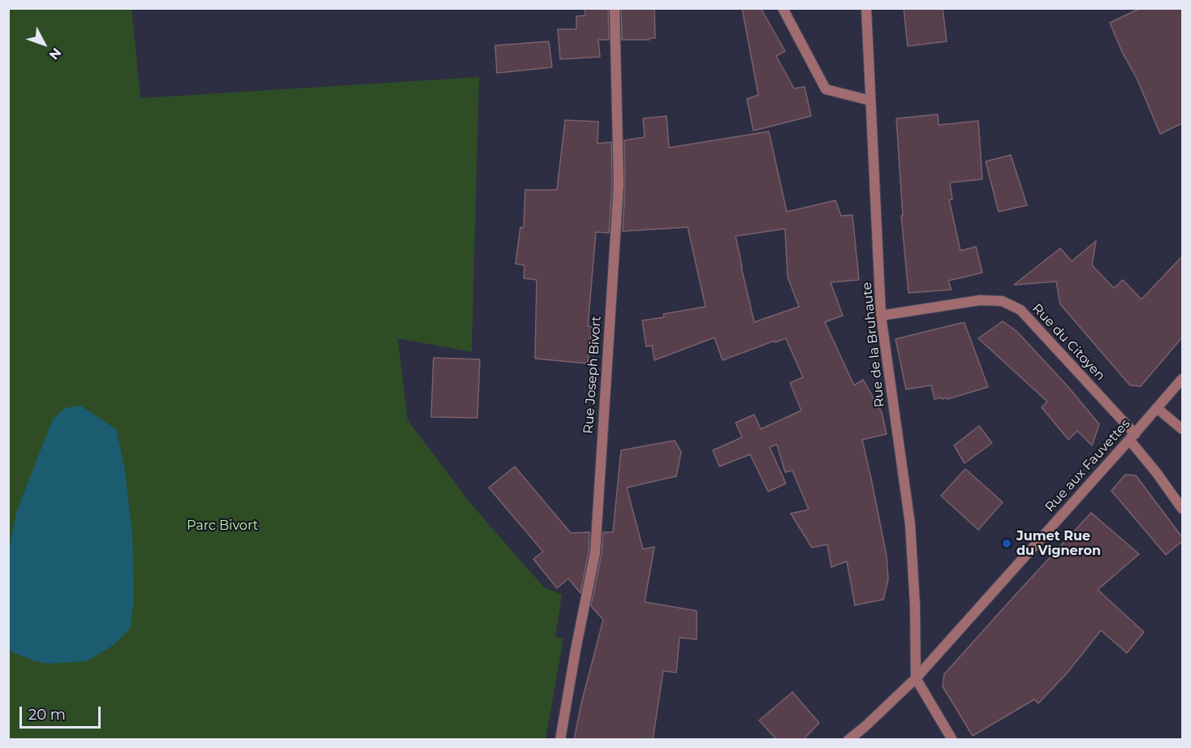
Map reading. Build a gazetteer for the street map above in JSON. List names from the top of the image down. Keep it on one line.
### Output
{"streets":{"street":["Rue du Citoyen","Rue de la Bruhaute","Rue Joseph Bivort","Rue aux Fauvettes"]},"crossings":[["Rue du Citoyen","Rue de la Bruhaute"],["Rue du Citoyen","Rue aux Fauvettes"],["Rue de la Bruhaute","Rue aux Fauvettes"]],"parks":["Parc Bivort"],"places":["Jumet Rue du Vigneron"],"scale_bar":"20 m","north":"bottom right"}
